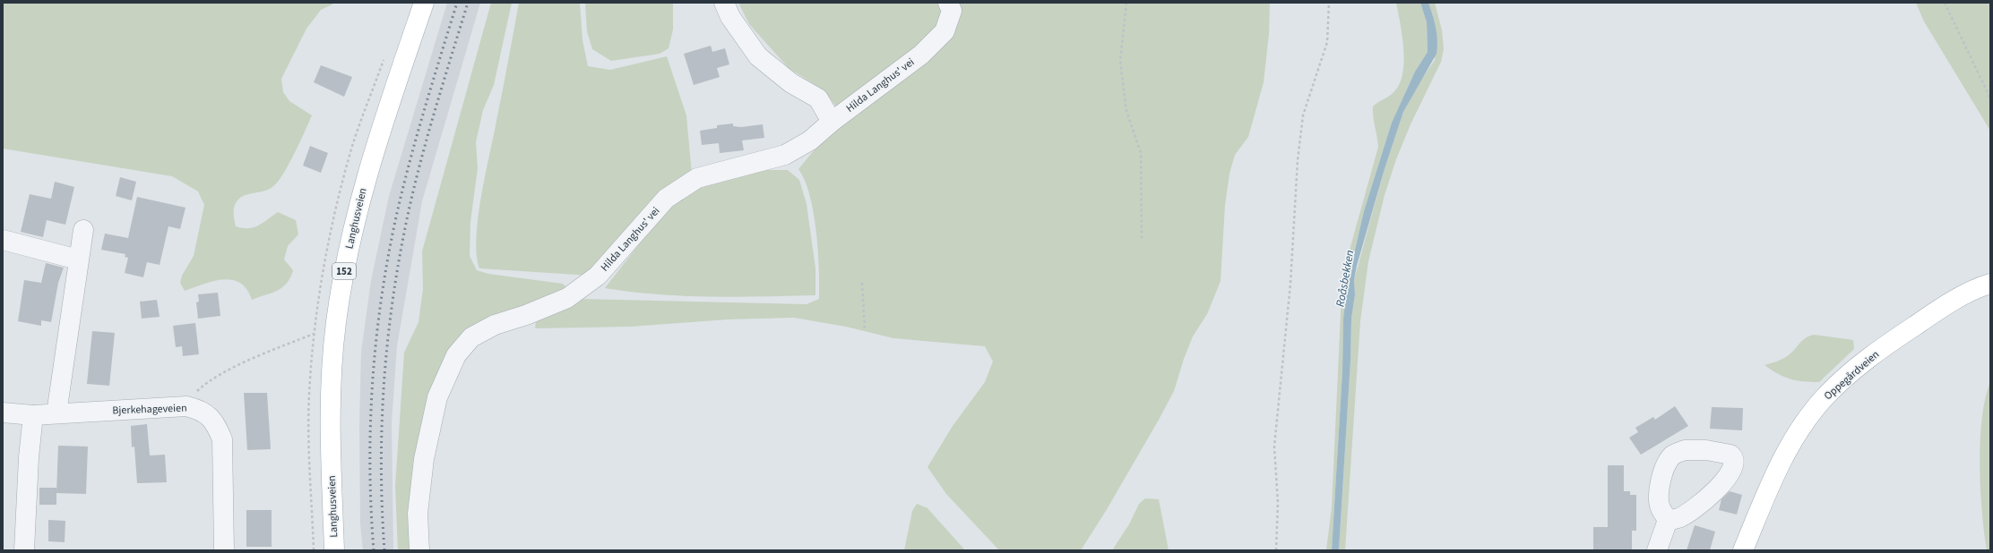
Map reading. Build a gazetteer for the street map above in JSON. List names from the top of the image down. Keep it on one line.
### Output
{"streets":{"main road":["Langhusveien","152","Oppegårdveien"],"street":["Hilda Langhus' vei","Bjerkehageveien"]},"water":["Roåsbekken"]}
